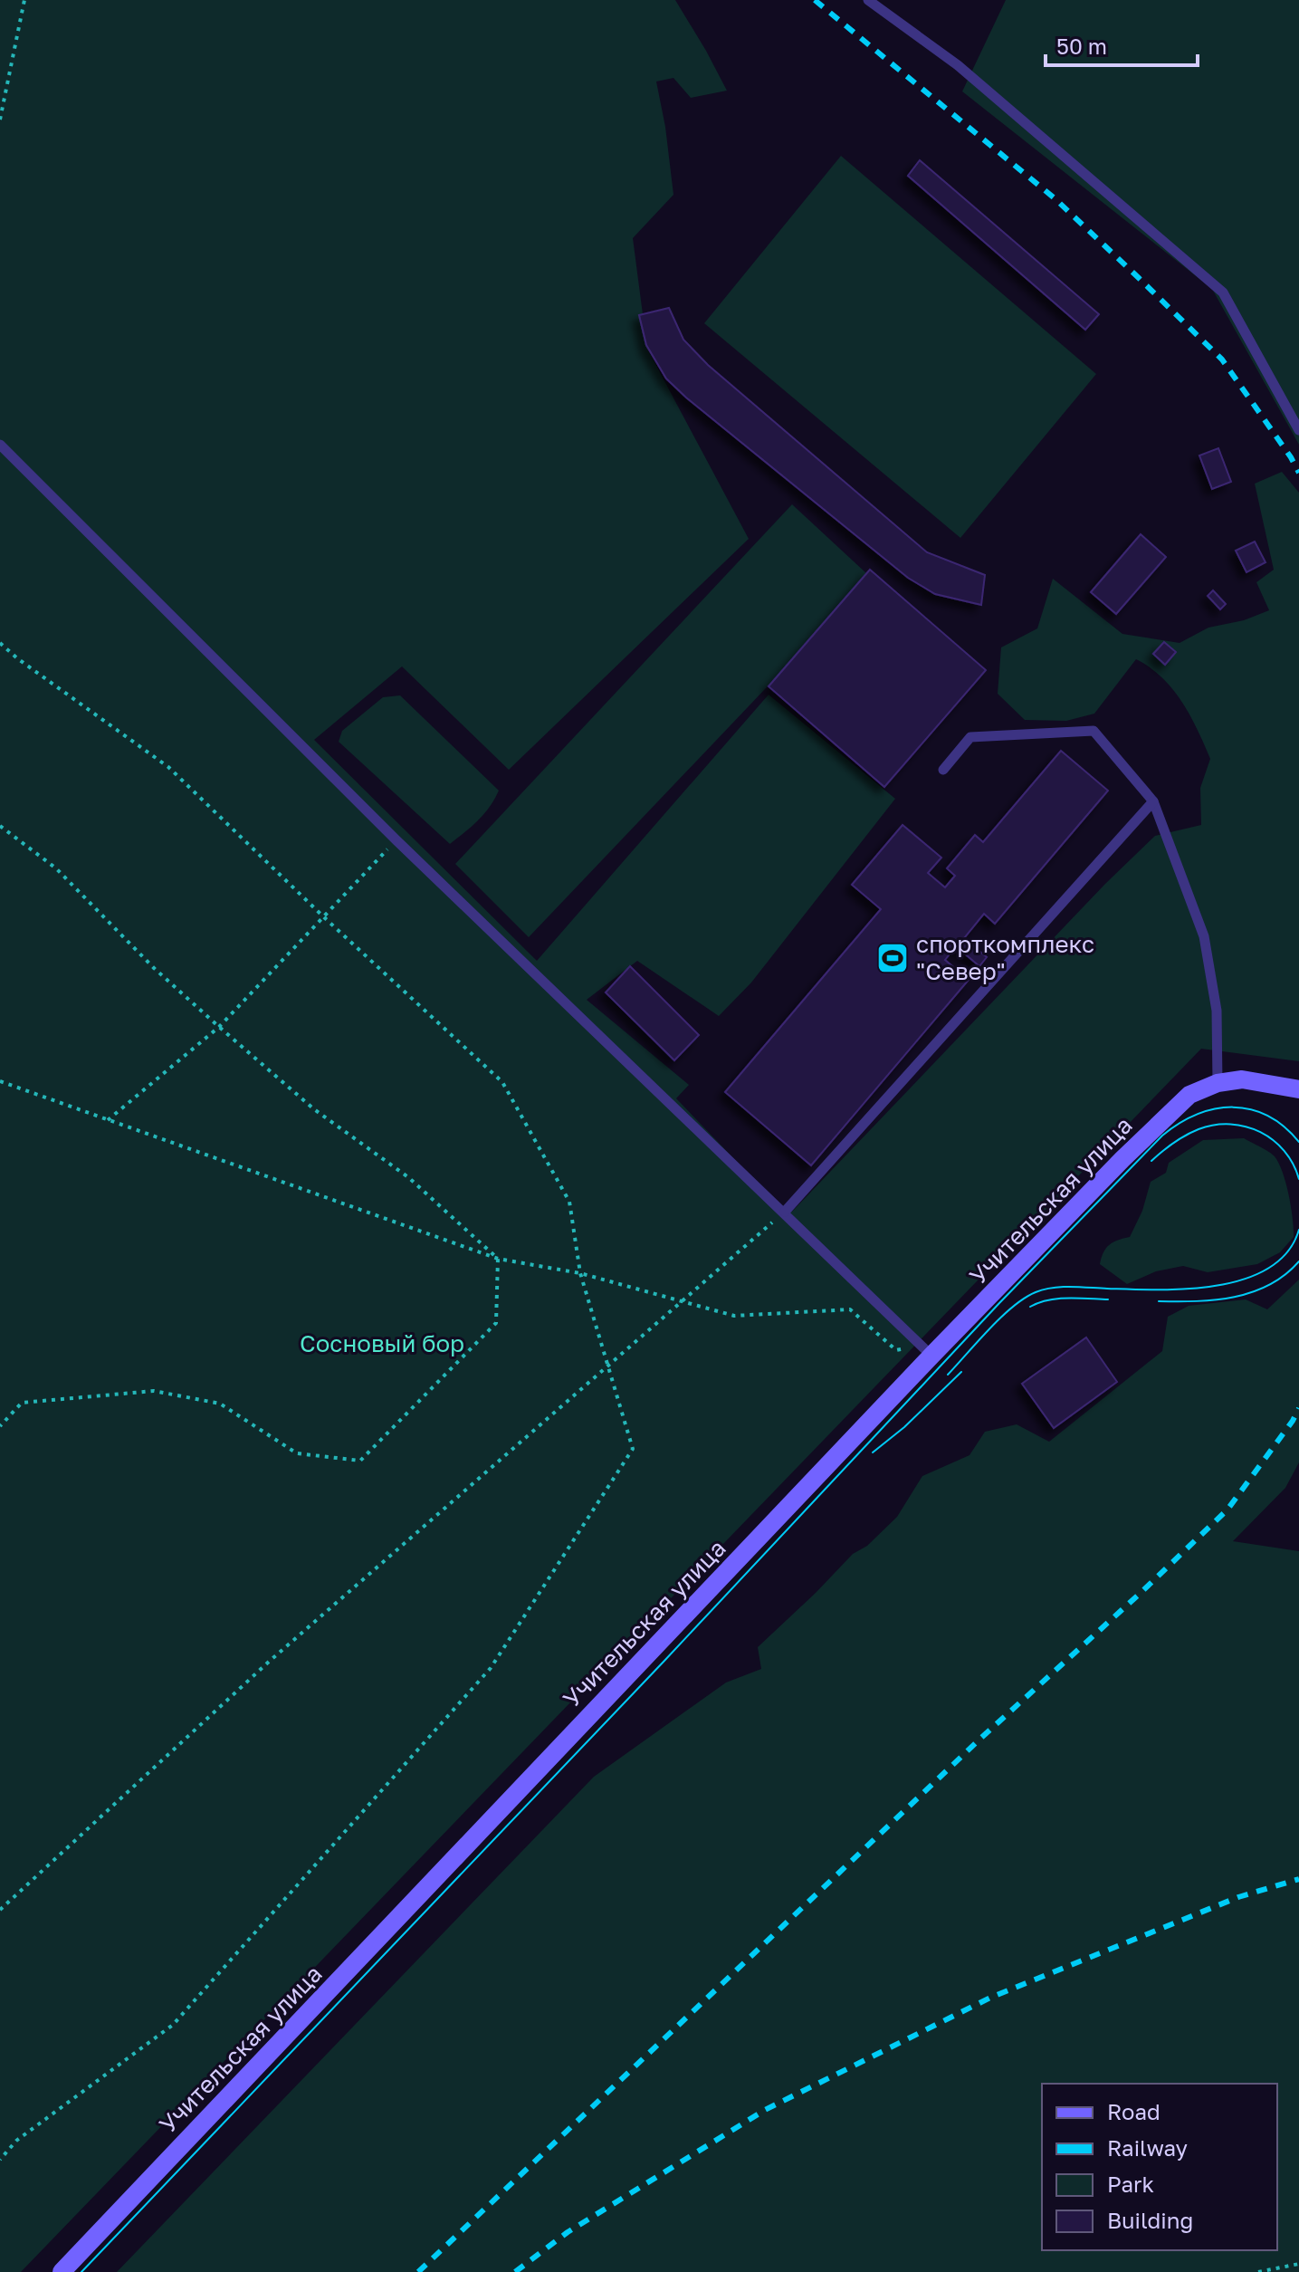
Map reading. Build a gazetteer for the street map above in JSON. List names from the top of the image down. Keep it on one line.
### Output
{"streets":{"main road":["Учительская улица"]},"parks":["Сосновый бор"],"places":{"sports":["спорткомплекс \"Север\""]},"legend":["Road","Railway","Park","Building"],"scale_bar":"50 m"}
